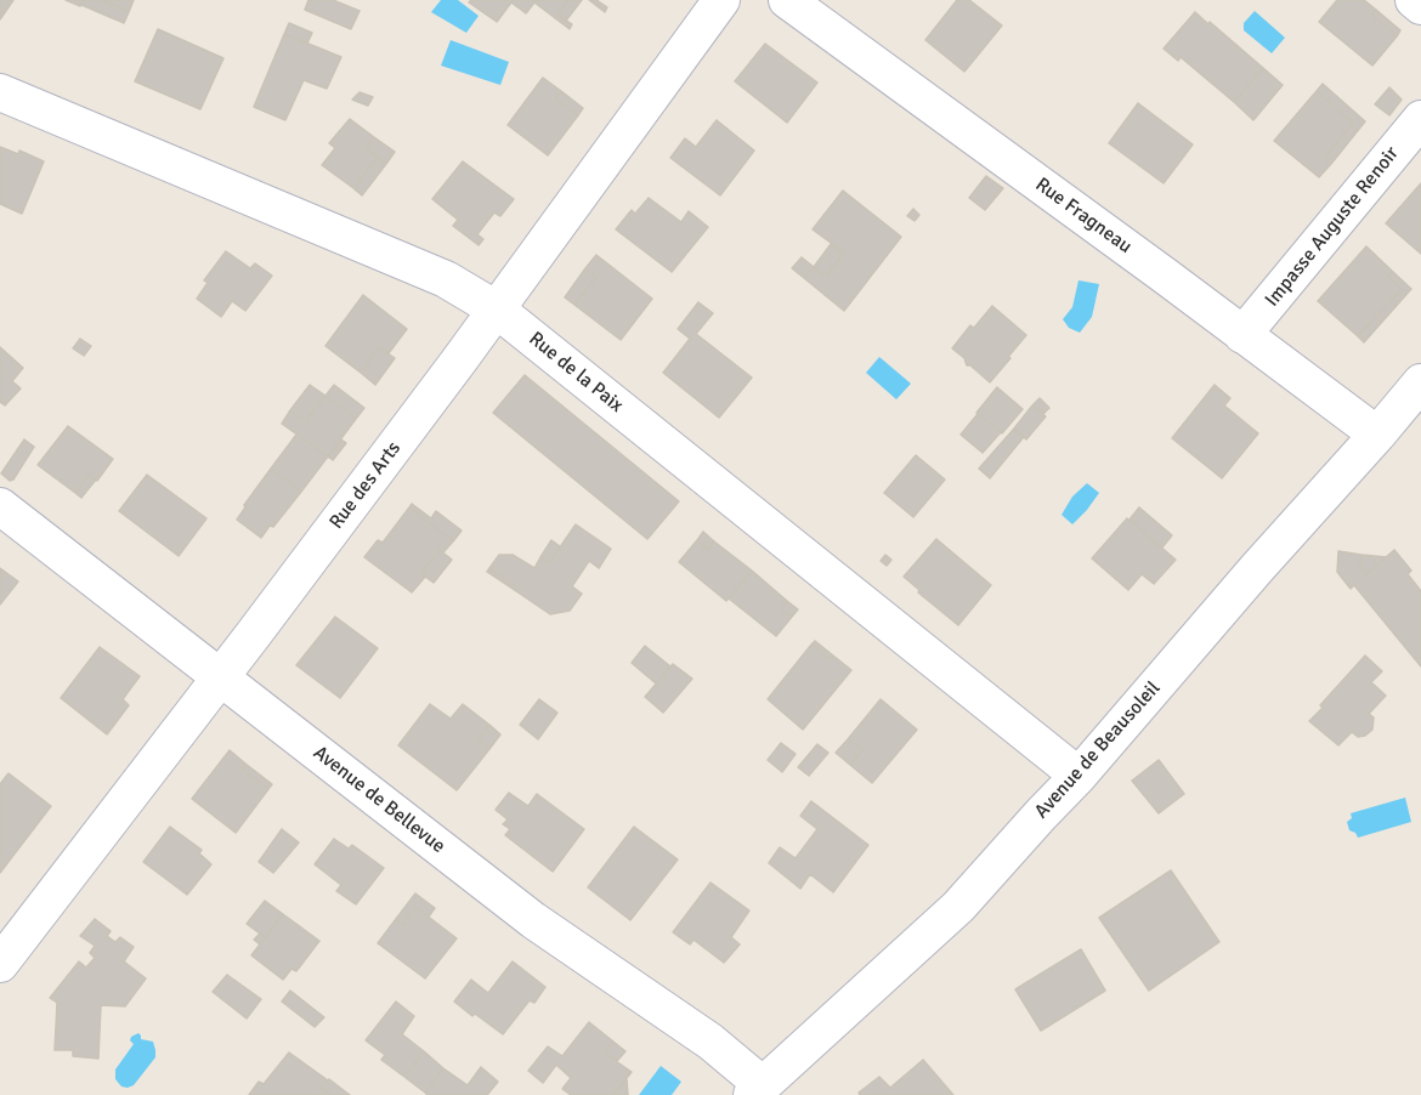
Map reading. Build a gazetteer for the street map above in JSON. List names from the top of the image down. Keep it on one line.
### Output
{"streets":{"street":["Rue Fragneau","Impasse Auguste Renoir","Rue de la Paix","Rue des Arts","Avenue de Beausoleil","Avenue de Bellevue"]},"crossings":[["Rue Fragneau","Impasse Auguste Renoir"],["Rue Fragneau","Avenue de Beausoleil"],["Rue de la Paix","Rue des Arts"],["Rue de la Paix","Avenue de Beausoleil"],["Rue des Arts","Avenue de Bellevue"],["Avenue de Beausoleil","Avenue de Bellevue"]]}
